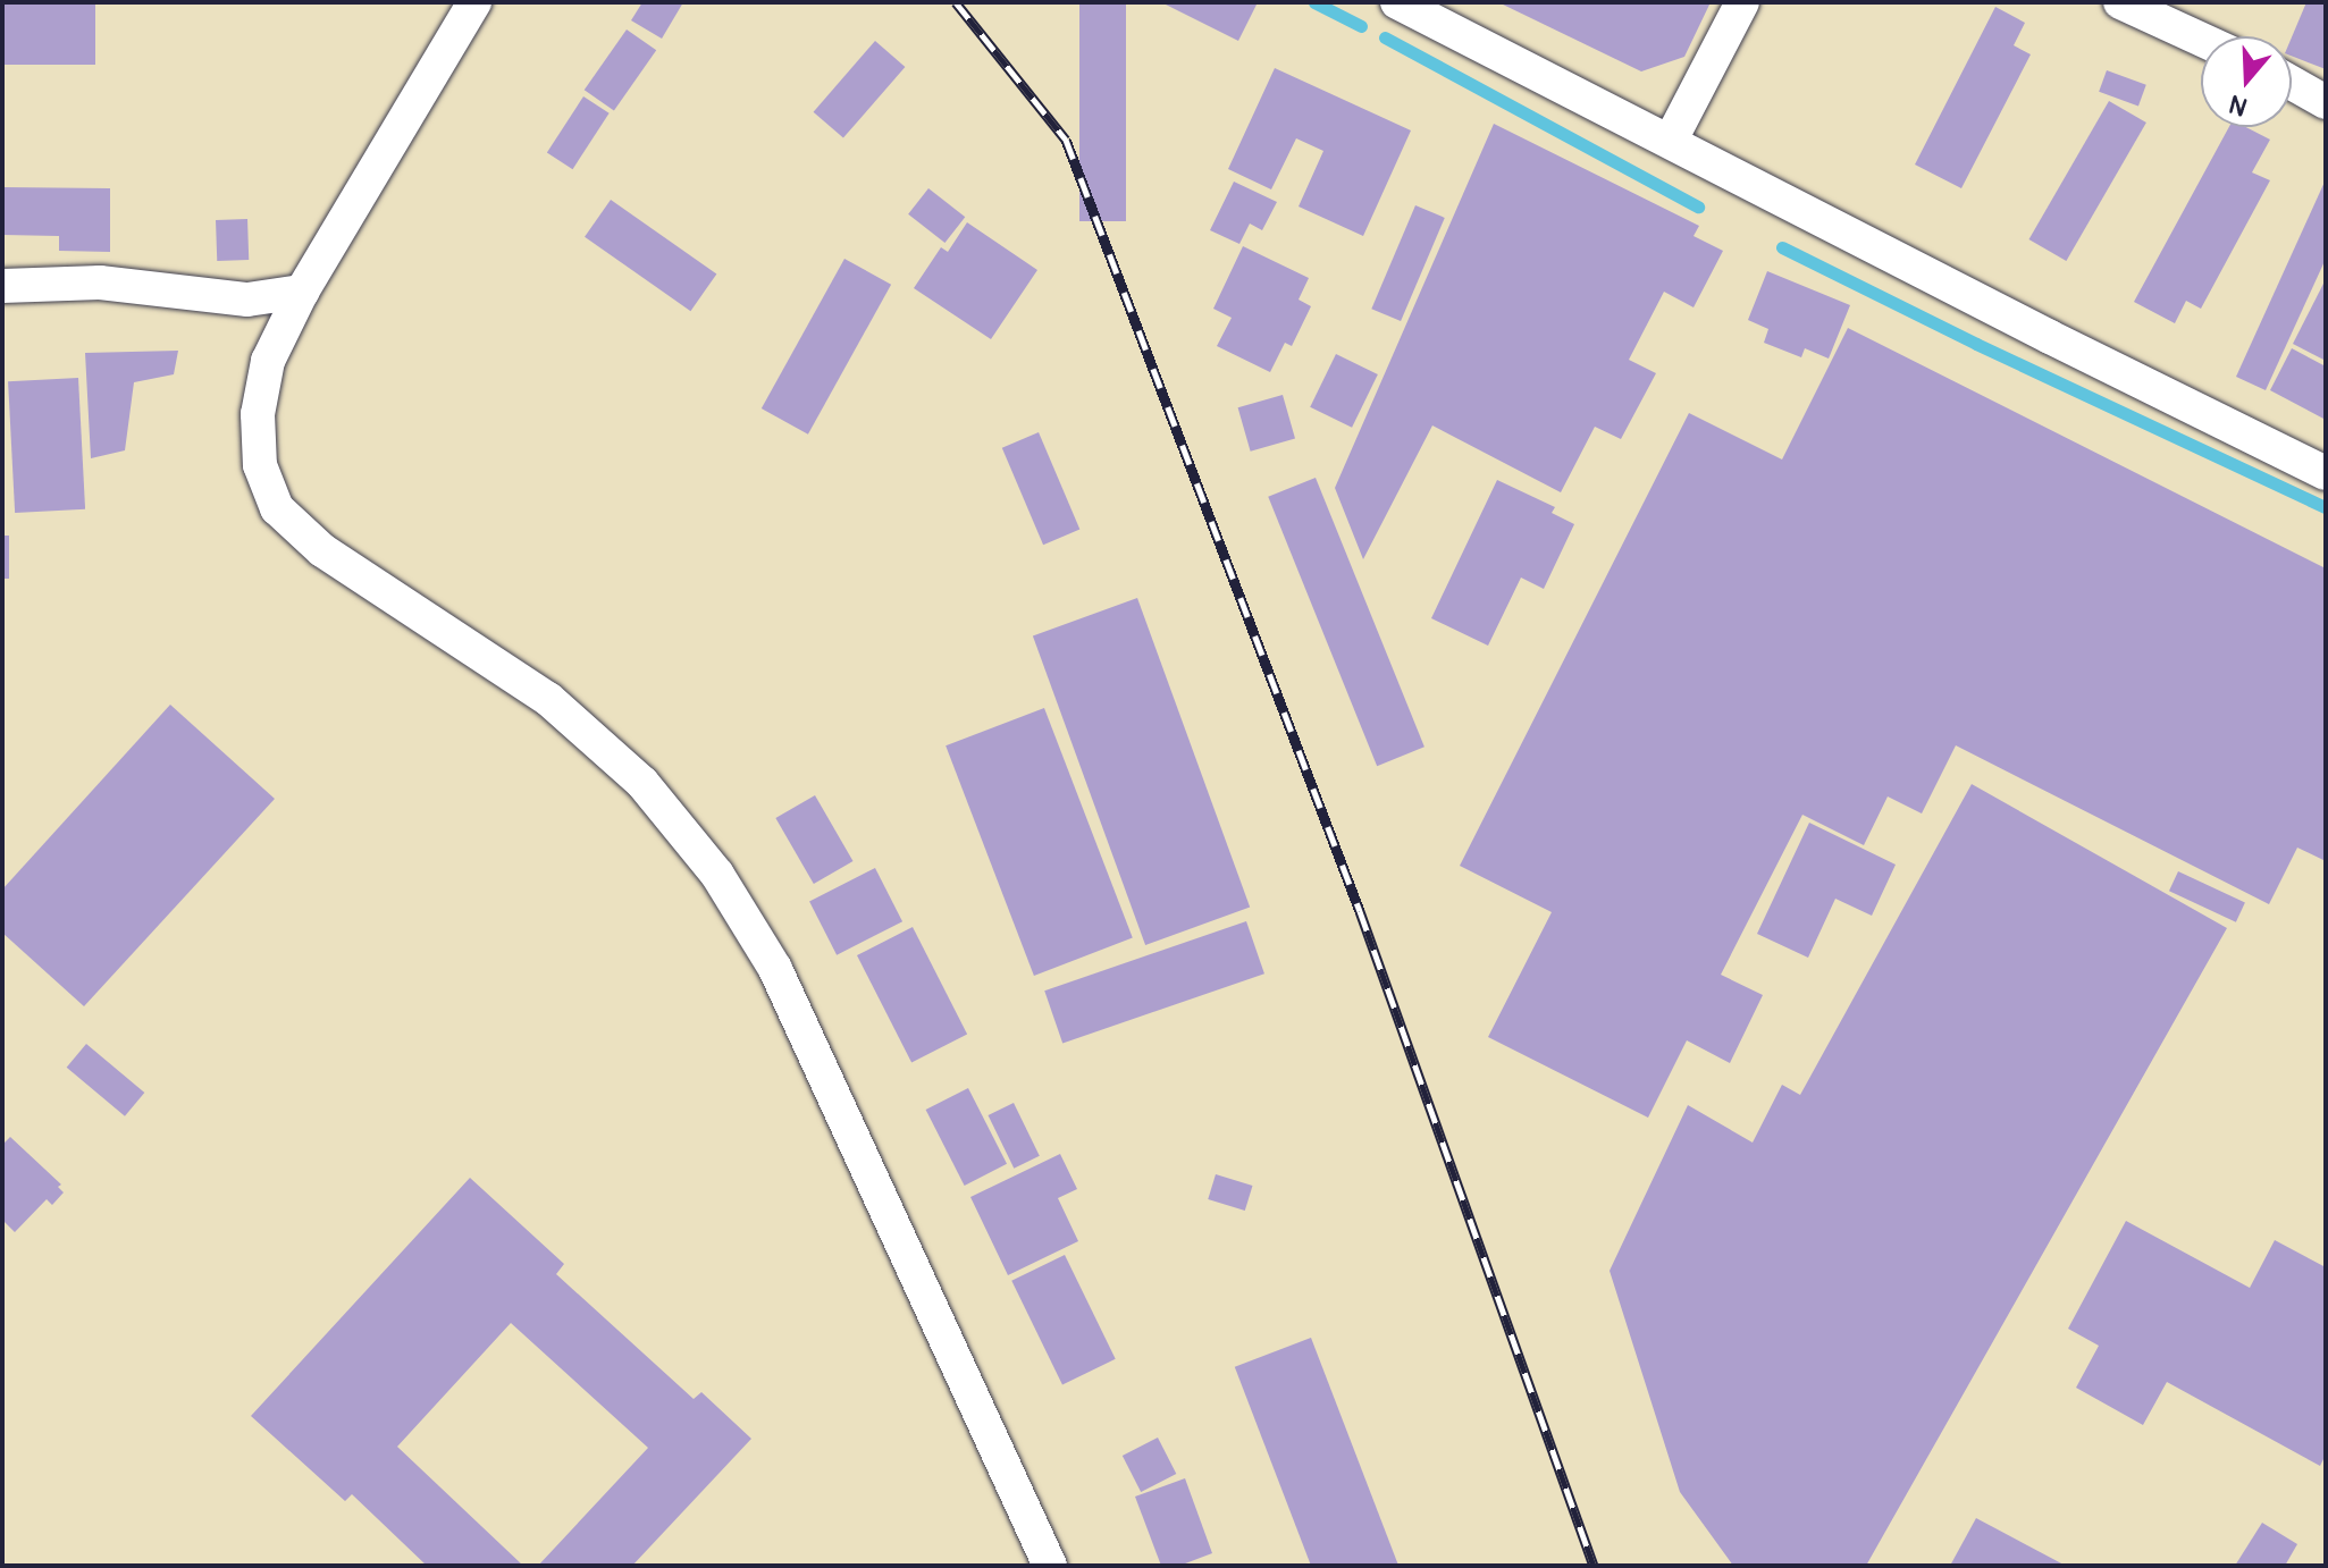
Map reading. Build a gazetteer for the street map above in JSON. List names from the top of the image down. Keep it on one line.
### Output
{"north":"bottom"}
